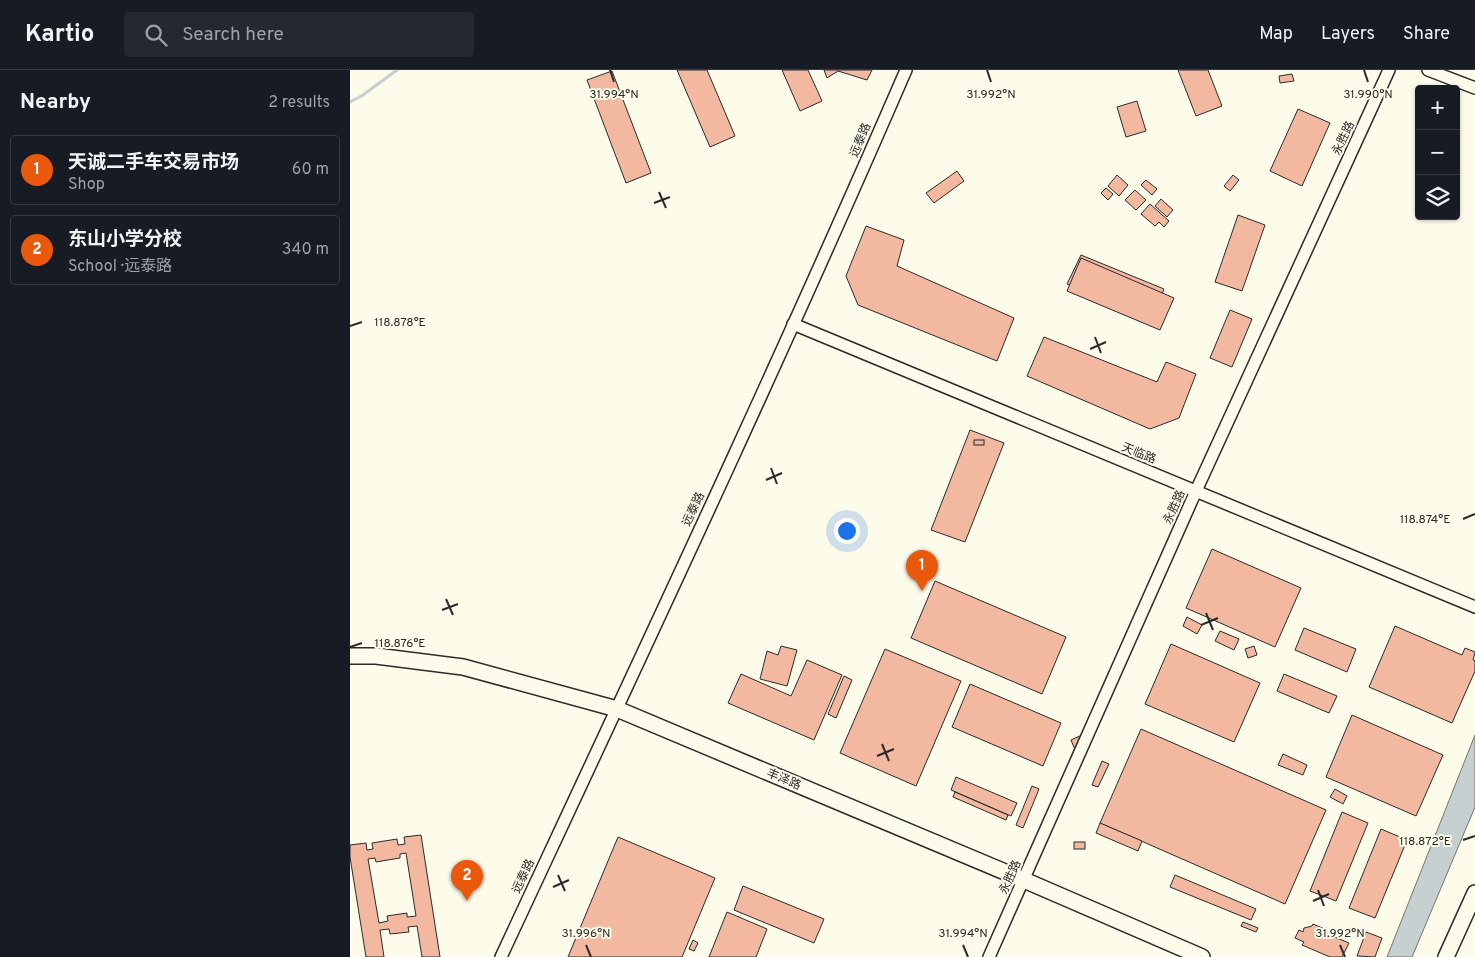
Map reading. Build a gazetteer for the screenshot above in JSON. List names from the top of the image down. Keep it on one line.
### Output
{"streets":{"main road":["丰泽路"],"street":["永胜路","远泰路","天临路"]},"crossings":[["永胜路","天临路"],["永胜路","丰泽路"],["远泰路","天临路"],["远泰路","丰泽路"]],"page":{"header":"Kartio","search":"Search here","nav":["Map","Layers","Share"],"heading":["Nearby","2 results"],"map_buttons":["+","−"],"list":[{"mark":"1","name":"天诚二手车交易市场","note":"Shop","value":"60 m"},{"mark":"2","name":"东山小学分校","note":"School · 远泰路","value":"340 m"}],"pins":["1","2"]},"coordinates":["31.994°N","31.992°N","31.990°N","118.878°E","118.874°E","118.876°E","118.872°E","31.996°N"]}
